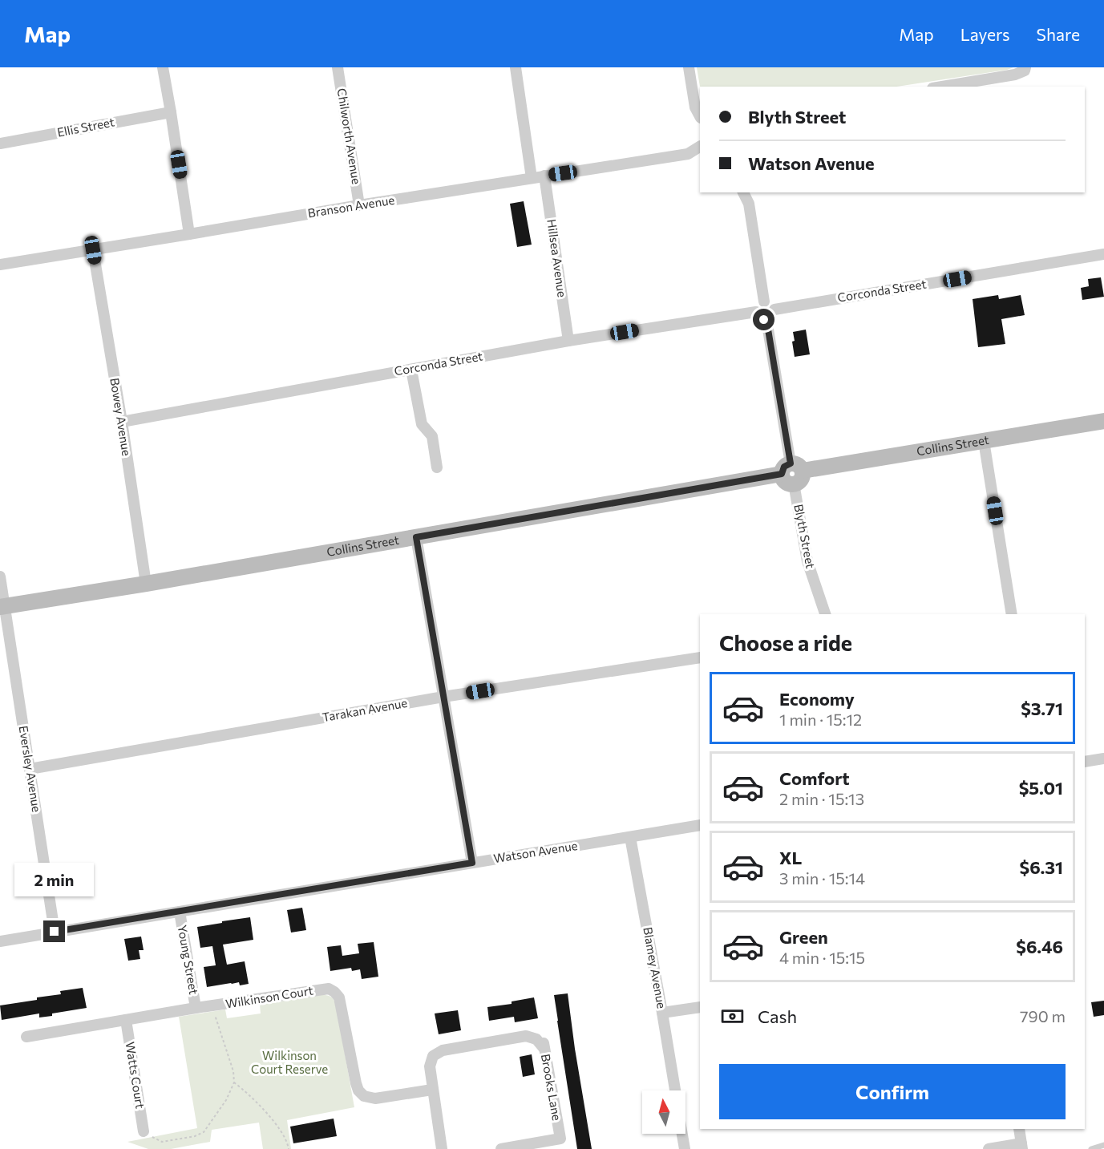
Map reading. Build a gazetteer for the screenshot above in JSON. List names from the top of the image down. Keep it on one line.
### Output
{"streets":{"street":["Ellis Street","Chilworth Avenue","Branson Avenue","Hillsea Avenue","Corconda Street","Bowey Avenue","Collins Street","Blyth Street","Tarakan Avenue","Eversley Avenue","Watson Avenue","Young Street","Blamey Avenue","Wilkinson Court","Watts Court","Brooks Lane"]},"crossings":[["Chilworth Avenue","Branson Avenue"],["Branson Avenue","Hillsea Avenue"],["Branson Avenue","Bowey Avenue"],["Hillsea Avenue","Corconda Street"],["Corconda Street","Bowey Avenue"],["Corconda Street","Blyth Street"],["Bowey Avenue","Collins Street"],["Collins Street","Blyth Street"],["Collins Street","Eversley Avenue"],["Tarakan Avenue","Eversley Avenue"],["Eversley Avenue","Watson Avenue"],["Watson Avenue","Young Street"],["Watson Avenue","Blamey Avenue"],["Young Street","Wilkinson Court"],["Wilkinson Court","Watts Court"]],"parks":["Wilkinson Court Reserve"],"north":"top","page":{"header":"Map","nav":["Map","Layers","Share"],"banner":["Blyth Street","Watson Avenue"],"heading":"Choose a ride","list":[{"name":"Economy","note":"1 min · 15:12","value":"$3.71"},{"name":"Comfort","note":"2 min · 15:13","value":"$5.01"},{"name":"XL","note":"3 min · 15:14","value":"$6.31"},{"name":"Green","note":"4 min · 15:15","value":"$6.46"}],"bubble":"2 min","pay":["Cash","790 m"],"buttons":"Confirm"}}
